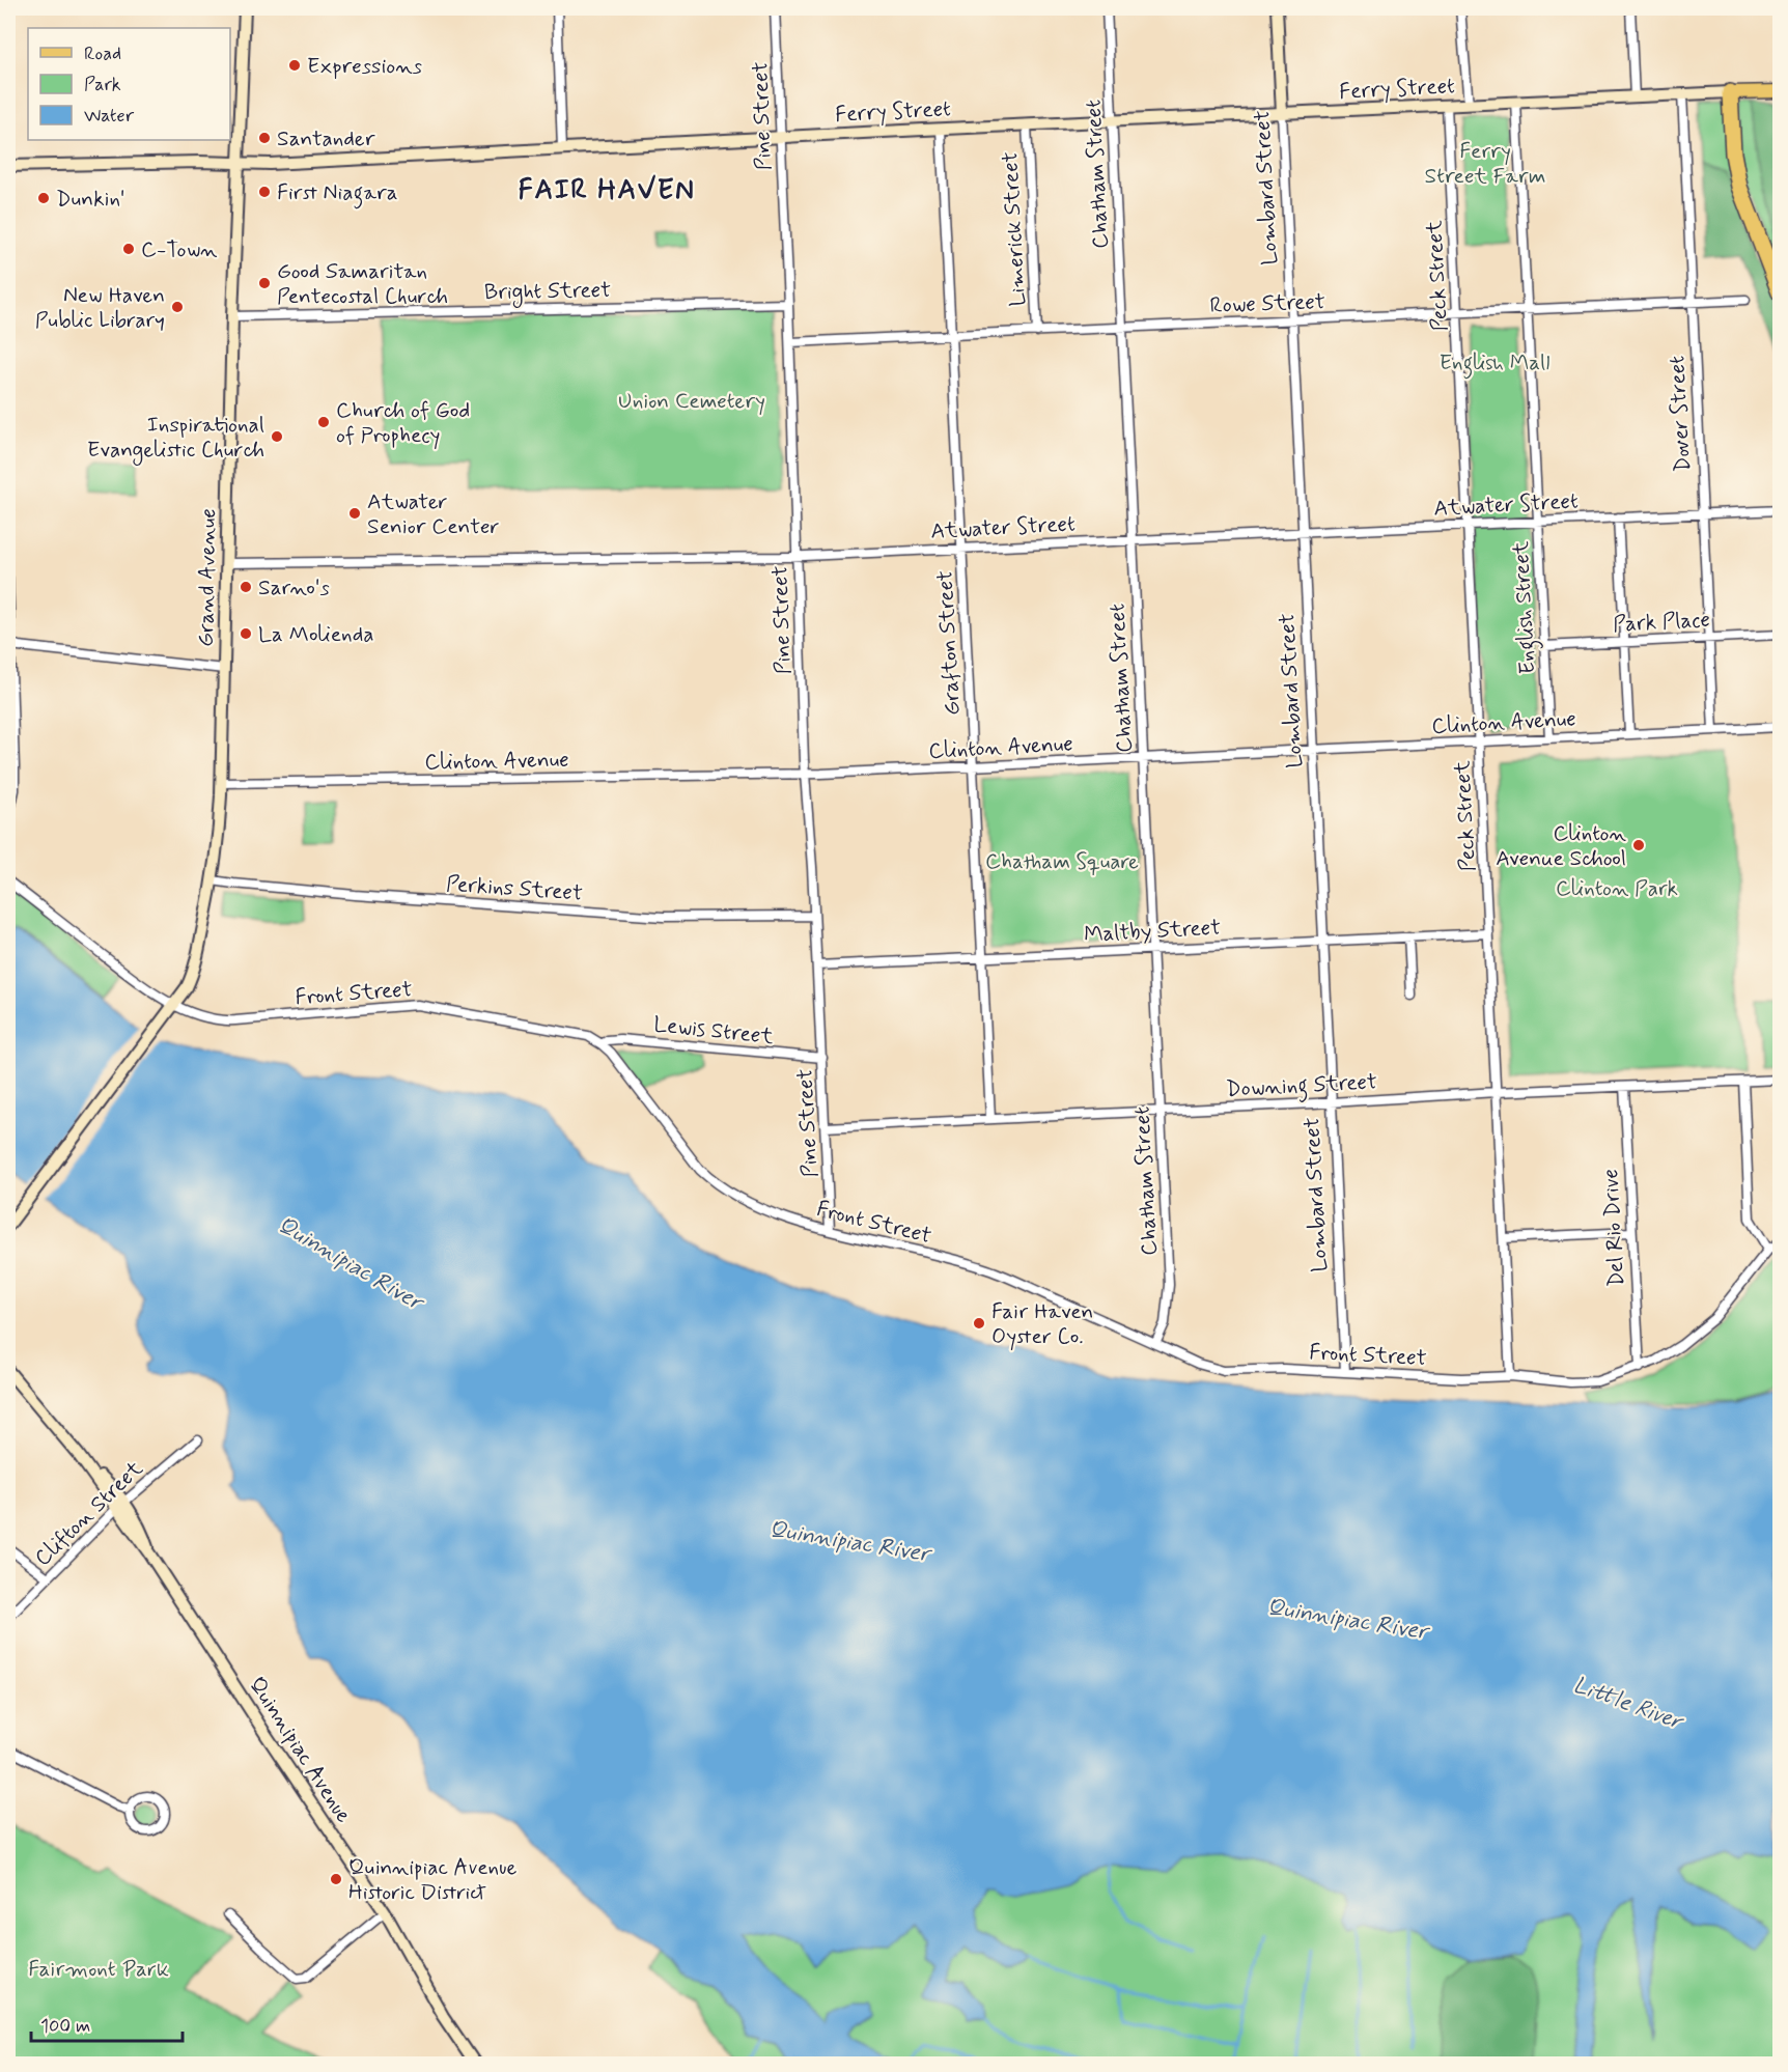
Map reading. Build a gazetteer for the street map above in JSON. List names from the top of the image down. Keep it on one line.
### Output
{"streets":{"main road":["Ferry Street","Lombard Street","Grand Avenue","Quinnipiac Avenue"],"street":["Pine Street","Chatham Street","Limerick Street","Peck Street","Bright Street","Rowe Street","Dover Street","Atwater Street","English Street","Park Place","Grafton Street","Clinton Avenue","Perkins Street","Maltby Street","Front Street","Lewis Street","Downing Street","Del Rio Drive","Clifton Street"]},"crossings":[["Ferry Street","Pine Street"],["Ferry Street","Chatham Street"],["Ferry Street","Lombard Street"],["Ferry Street","Limerick Street"],["Ferry Street","Peck Street"],["Ferry Street","Dover Street"],["Ferry Street","Grand Avenue"],["Ferry Street","English Street"],["Ferry Street","Grafton Street"],["Pine Street","Bright Street"],["Pine Street","Rowe Street"],["Pine Street","Atwater Street"],["Pine Street","Clinton Avenue"],["Pine Street","Perkins Street"],["Pine Street","Maltby Street"],["Pine Street","Front Street"],["Pine Street","Lewis Street"],["Pine Street","Downing Street"],["Chatham Street","Rowe Street"],["Chatham Street","Atwater Street"],["Chatham Street","Clinton Avenue"],["Chatham Street","Maltby Street"],["Chatham Street","Front Street"],["Chatham Street","Downing Street"],["Lombard Street","Rowe Street"],["Lombard Street","Atwater Street"],["Lombard Street","Clinton Avenue"],["Lombard Street","Maltby Street"],["Lombard Street","Front Street"],["Lombard Street","Downing Street"],["Limerick Street","Rowe Street"],["Peck Street","Rowe Street"],["Peck Street","Atwater Street"],["Peck Street","Clinton Avenue"],["Peck Street","Maltby Street"],["Peck Street","Front Street"],["Peck Street","Downing Street"],["Bright Street","Grand Avenue"],["Rowe Street","Dover Street"],["Rowe Street","English Street"],["Rowe Street","Grafton Street"],["Dover Street","Atwater Street"],["Dover Street","Park Place"],["Dover Street","Clinton Avenue"],["Atwater Street","Grand Avenue"],["Atwater Street","English Street"],["Atwater Street","Grafton Street"],["Grand Avenue","Clinton Avenue"],["Grand Avenue","Perkins Street"],["Grand Avenue","Front Street"],["English Street","Park Place"],["English Street","Clinton Avenue"],["Grafton Street","Clinton Avenue"],["Grafton Street","Maltby Street"],["Grafton Street","Downing Street"],["Front Street","Lewis Street"],["Front Street","Del Rio Drive"],["Downing Street","Del Rio Drive"],["Clifton Street","Quinnipiac Avenue"]],"districts":["FAIR HAVEN"],"water":["Quinnipiac River","Little River"],"parks":["Ferry Street Farm","English Mall","Union Cemetery","Chatham Square","Clinton Park","Fairmont Park"],"places":["Expressions","Santander","First Niagara","Dunkin'","C-Town","Good Samaritan Pentecostal Church","New Haven Public Library","Church of God of Prophecy","Inspirational Evangelistic Church","Atwater Senior Center","Sarno's","La Molienda","Clinton Avenue School","Fair Haven Oyster Co.","Quinnipiac Avenue Historic District"],"legend":["Road","Park","Water"],"scale_bar":"100 m"}
